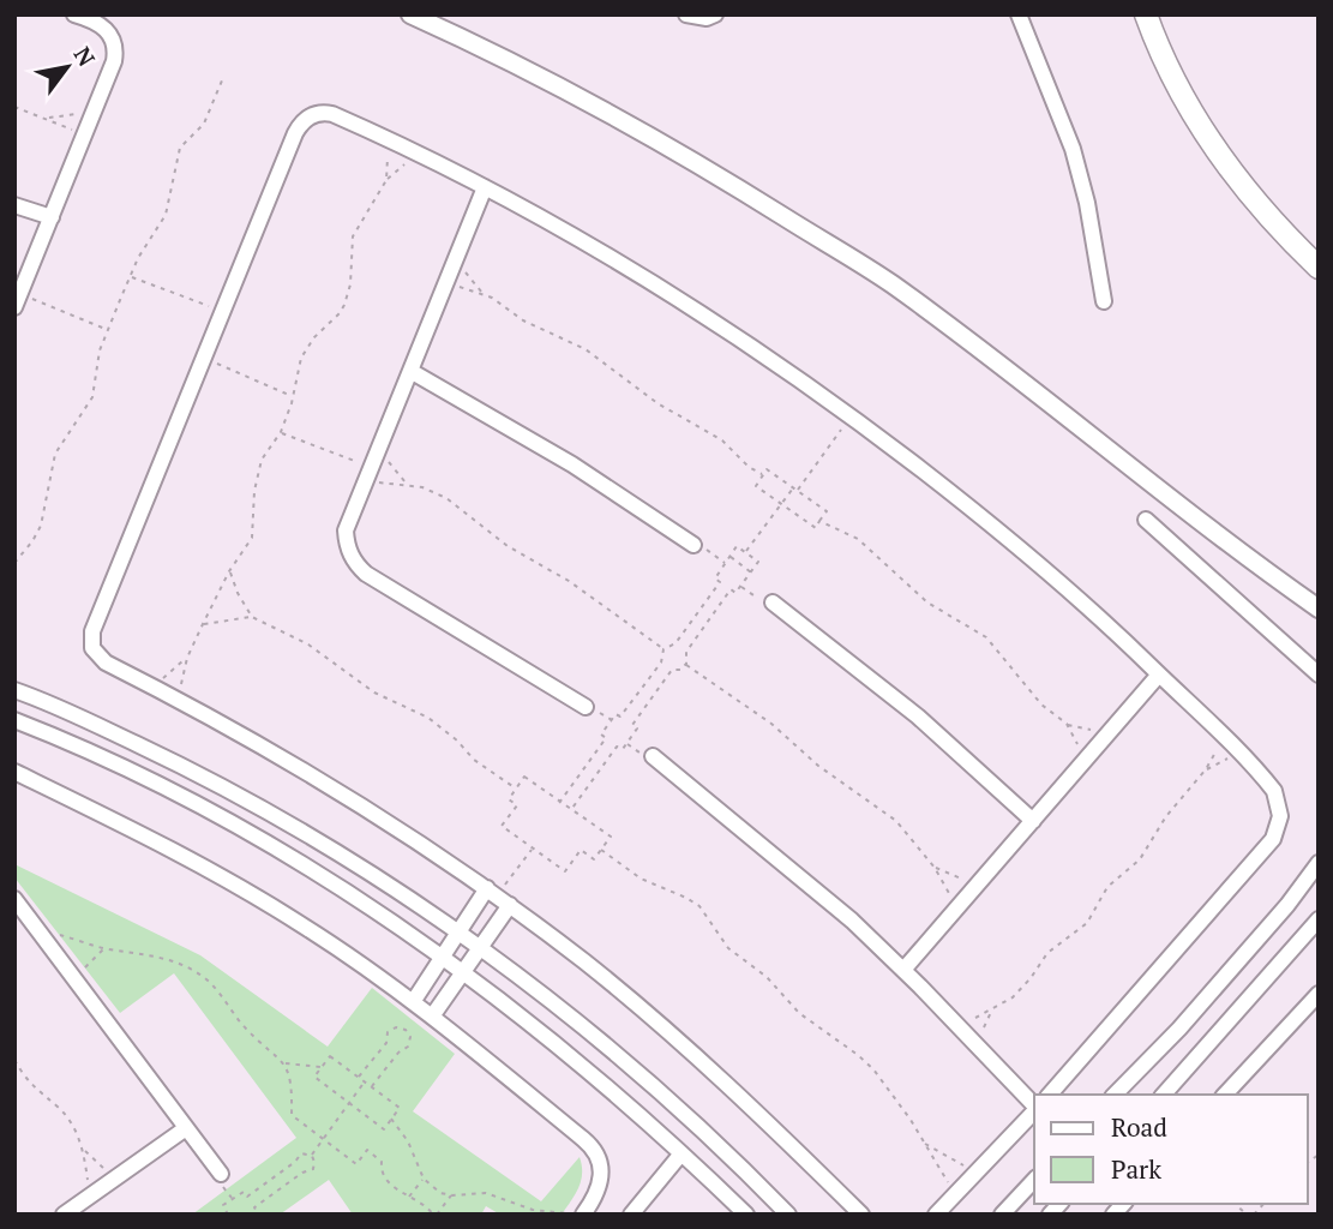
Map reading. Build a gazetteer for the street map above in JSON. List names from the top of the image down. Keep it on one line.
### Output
{"legend":["Road","Park"],"north":"top right"}
